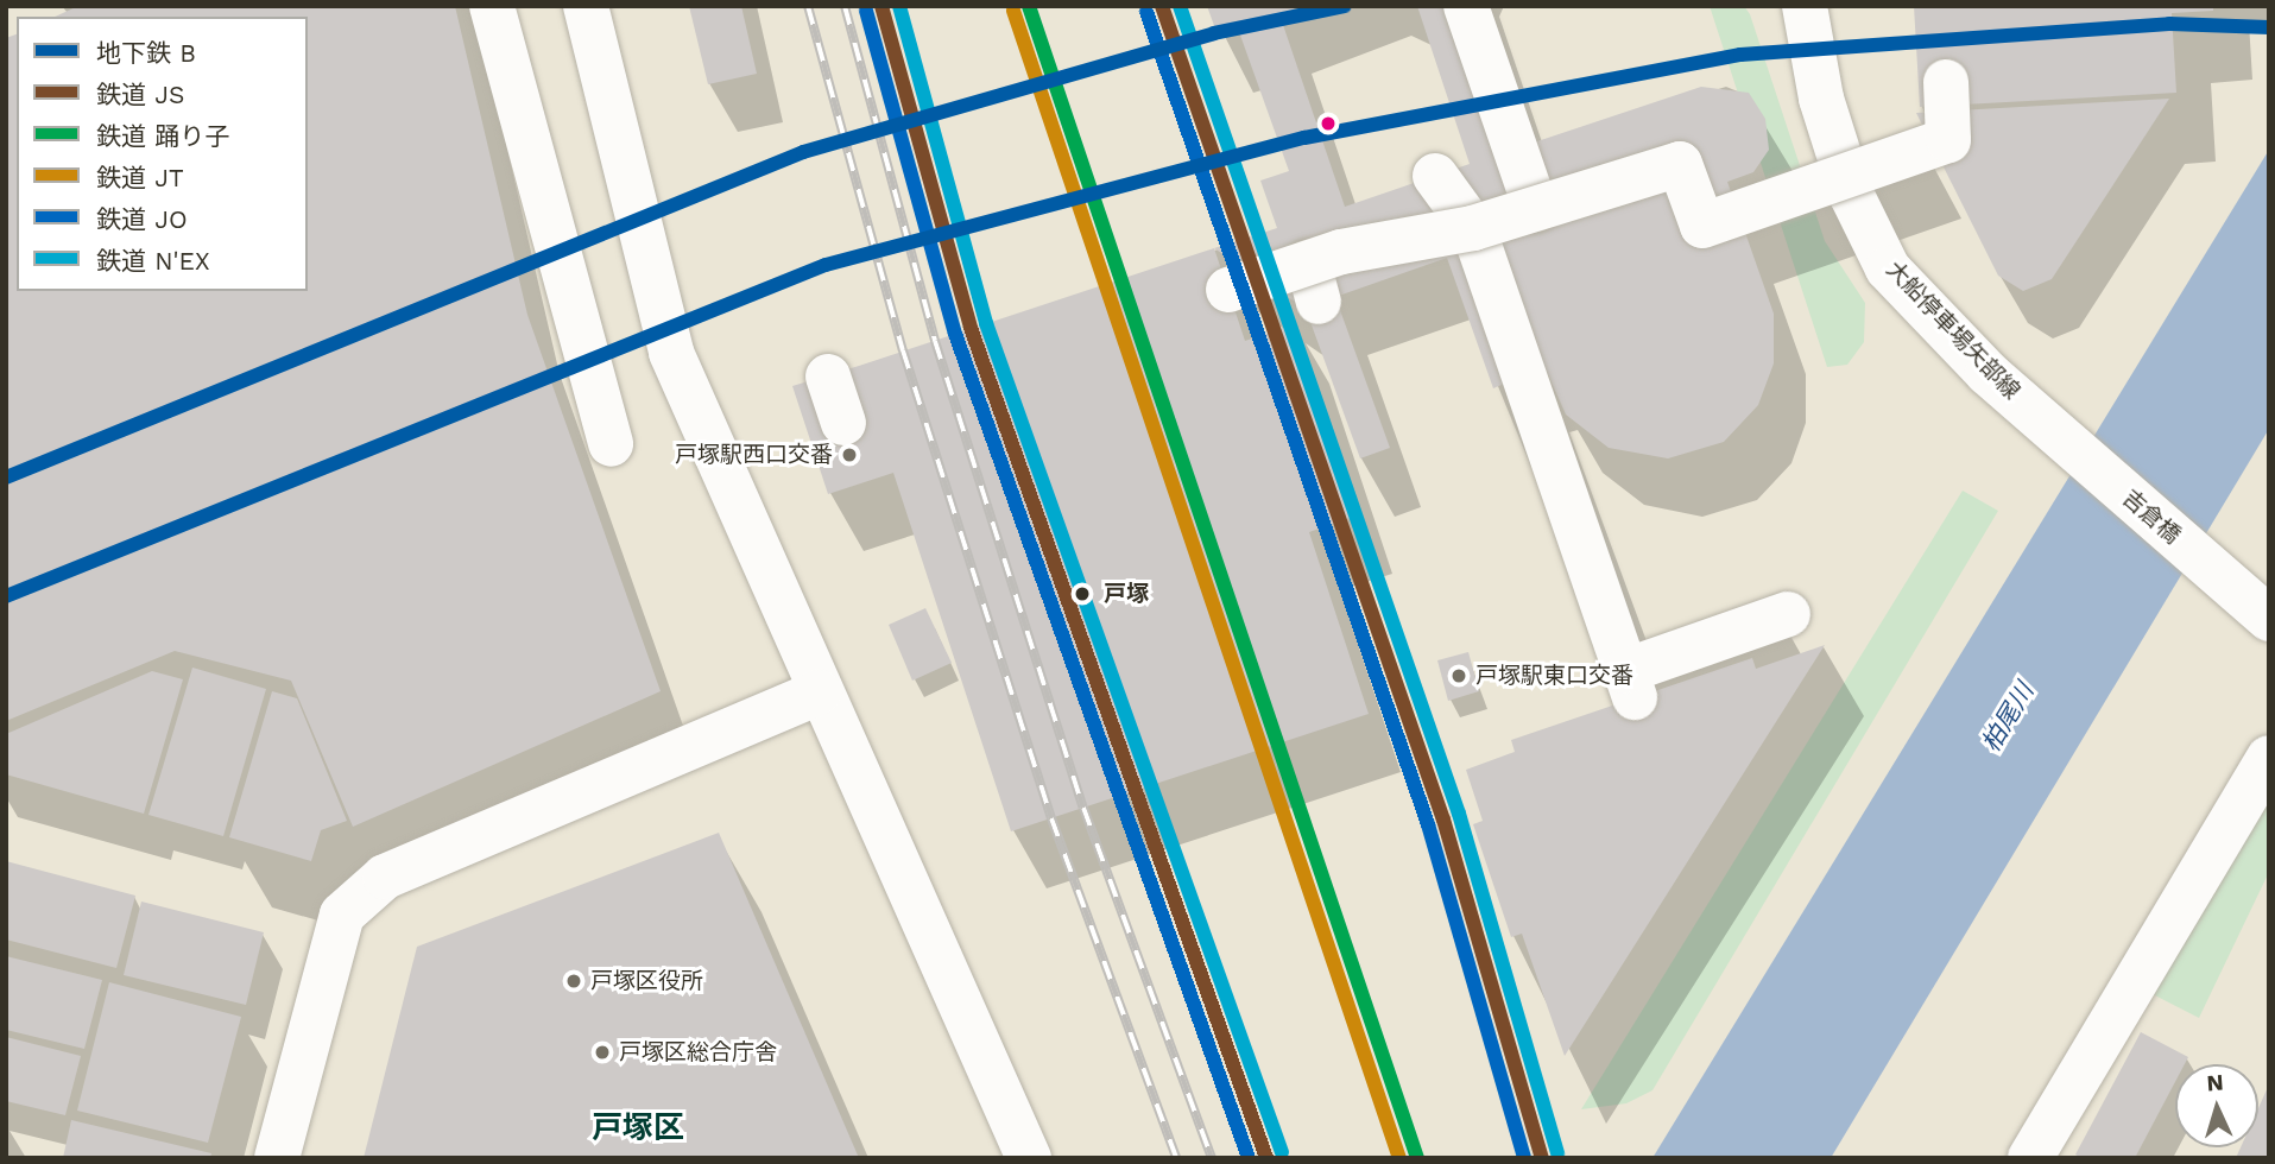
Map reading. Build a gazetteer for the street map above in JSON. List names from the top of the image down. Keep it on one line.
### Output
{"streets":{"street":["大船停車場矢部線","吉倉橋"]},"crossings":[["大船停車場矢部線","吉倉橋"]],"districts":["戸塚区"],"water":["柏尾川"],"places":["戸塚駅西口交番","戸塚","戸塚駅東口交番","戸塚区役所","戸塚区総合庁舎"],"lines":["metro line B","rail line JS","rail line 踊り子","rail line N'EX","rail line JT","rail line JO"],"legend":["地下鉄 B","鉄道 JS","鉄道 踊り子","鉄道 JT","鉄道 JO","鉄道 N'EX"],"north":"top"}
